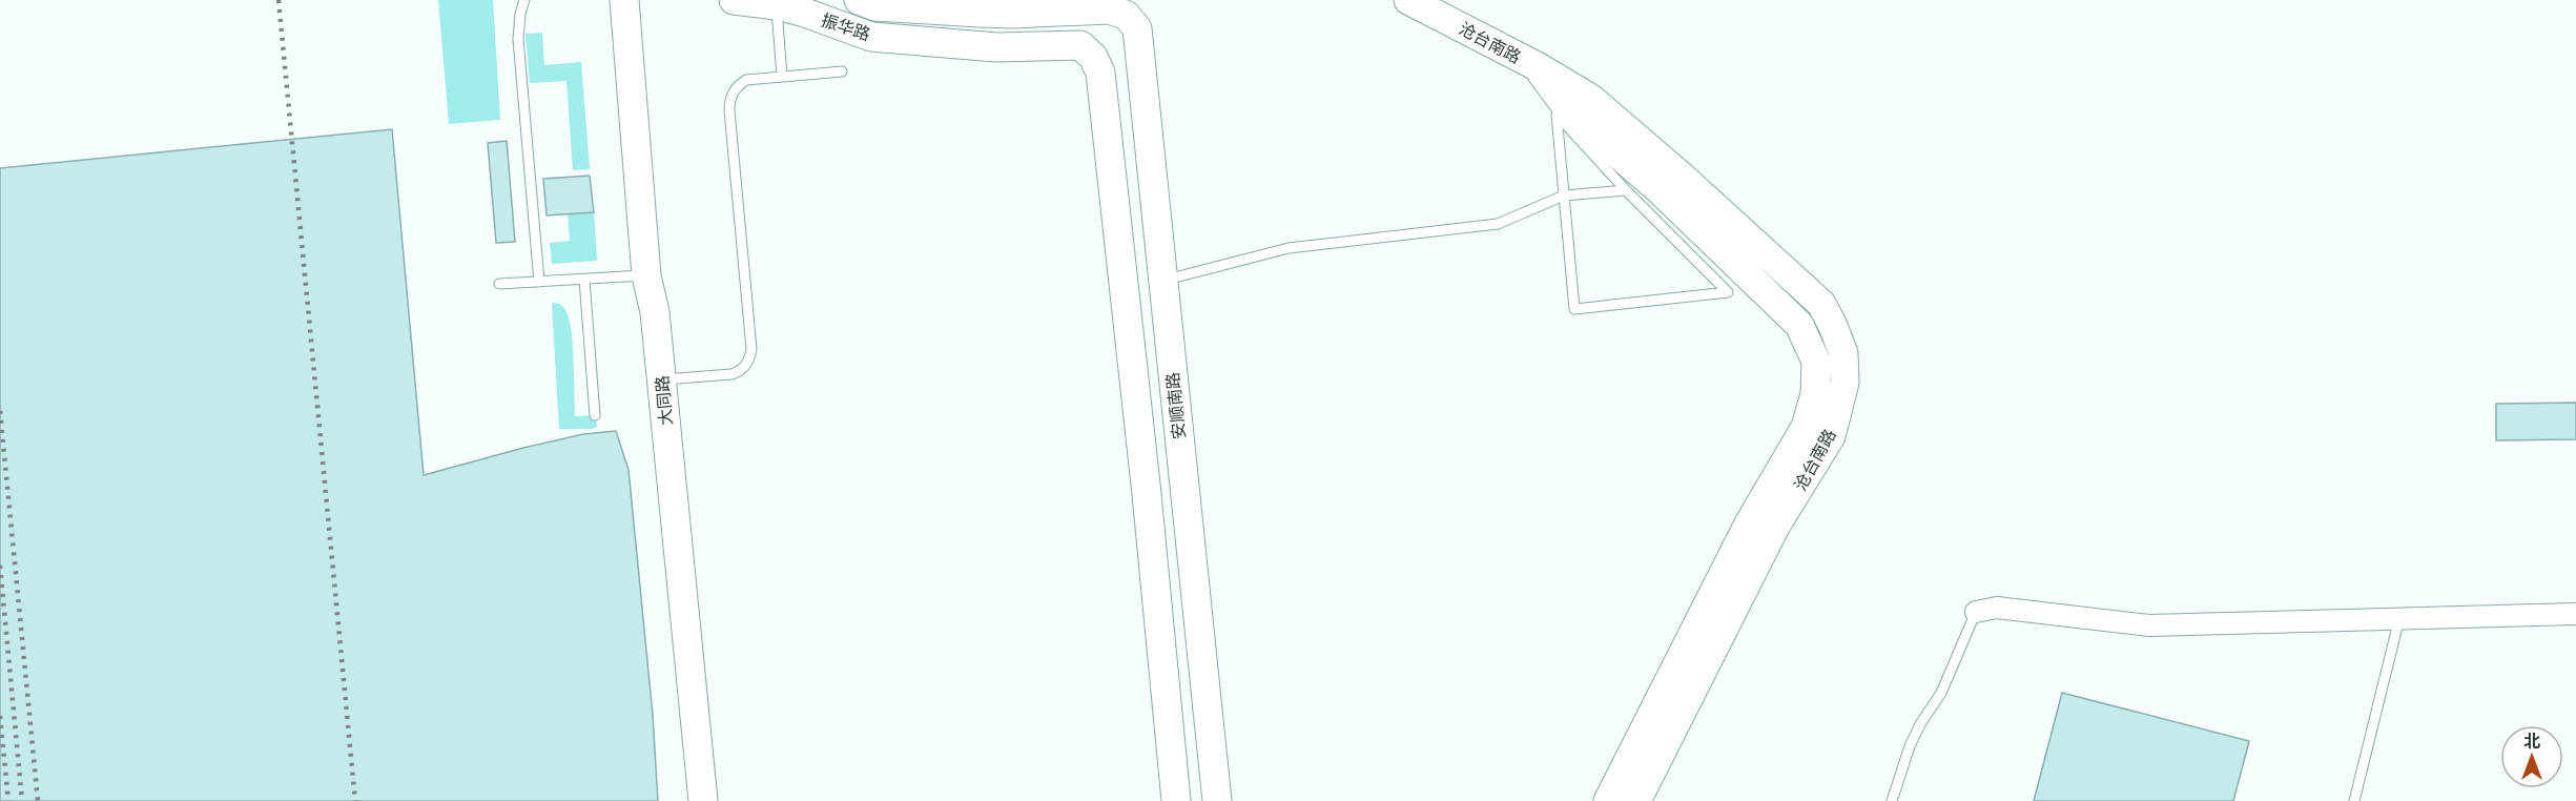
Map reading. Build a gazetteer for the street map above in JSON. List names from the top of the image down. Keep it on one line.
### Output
{"streets":{"street":["振华路","沧台南路","大同路","安顺南路"]},"crossings":[["振华路","安顺南路"]],"north":"top"}
